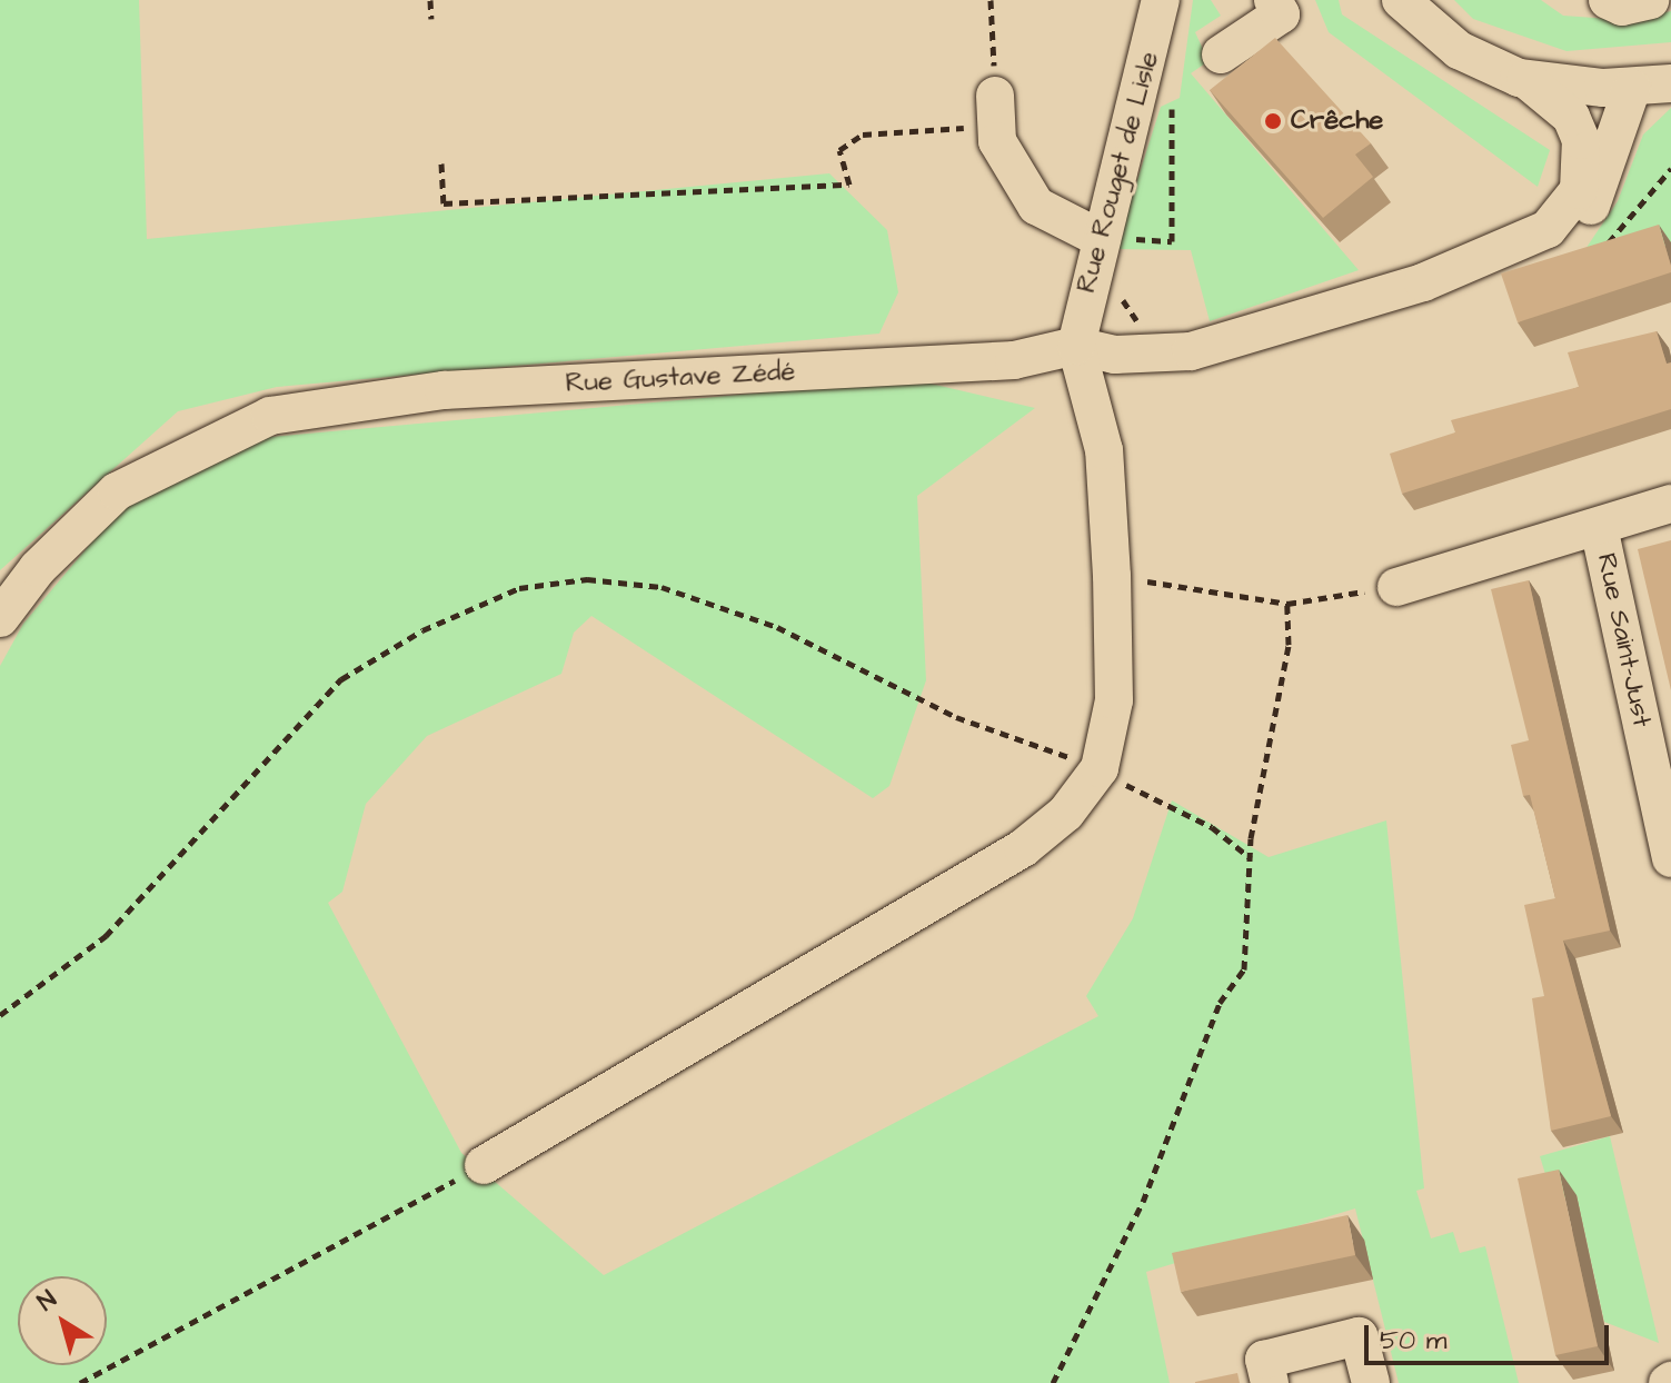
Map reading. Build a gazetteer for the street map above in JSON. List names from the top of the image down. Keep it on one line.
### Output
{"streets":{"street":["Rue Rouget de Lisle","Rue Gustave Zédé","Rue Saint-Just"]},"crossings":[["Rue Rouget de Lisle","Rue Gustave Zédé"]],"places":["Crêche"],"scale_bar":"50 m","north":"top left"}
